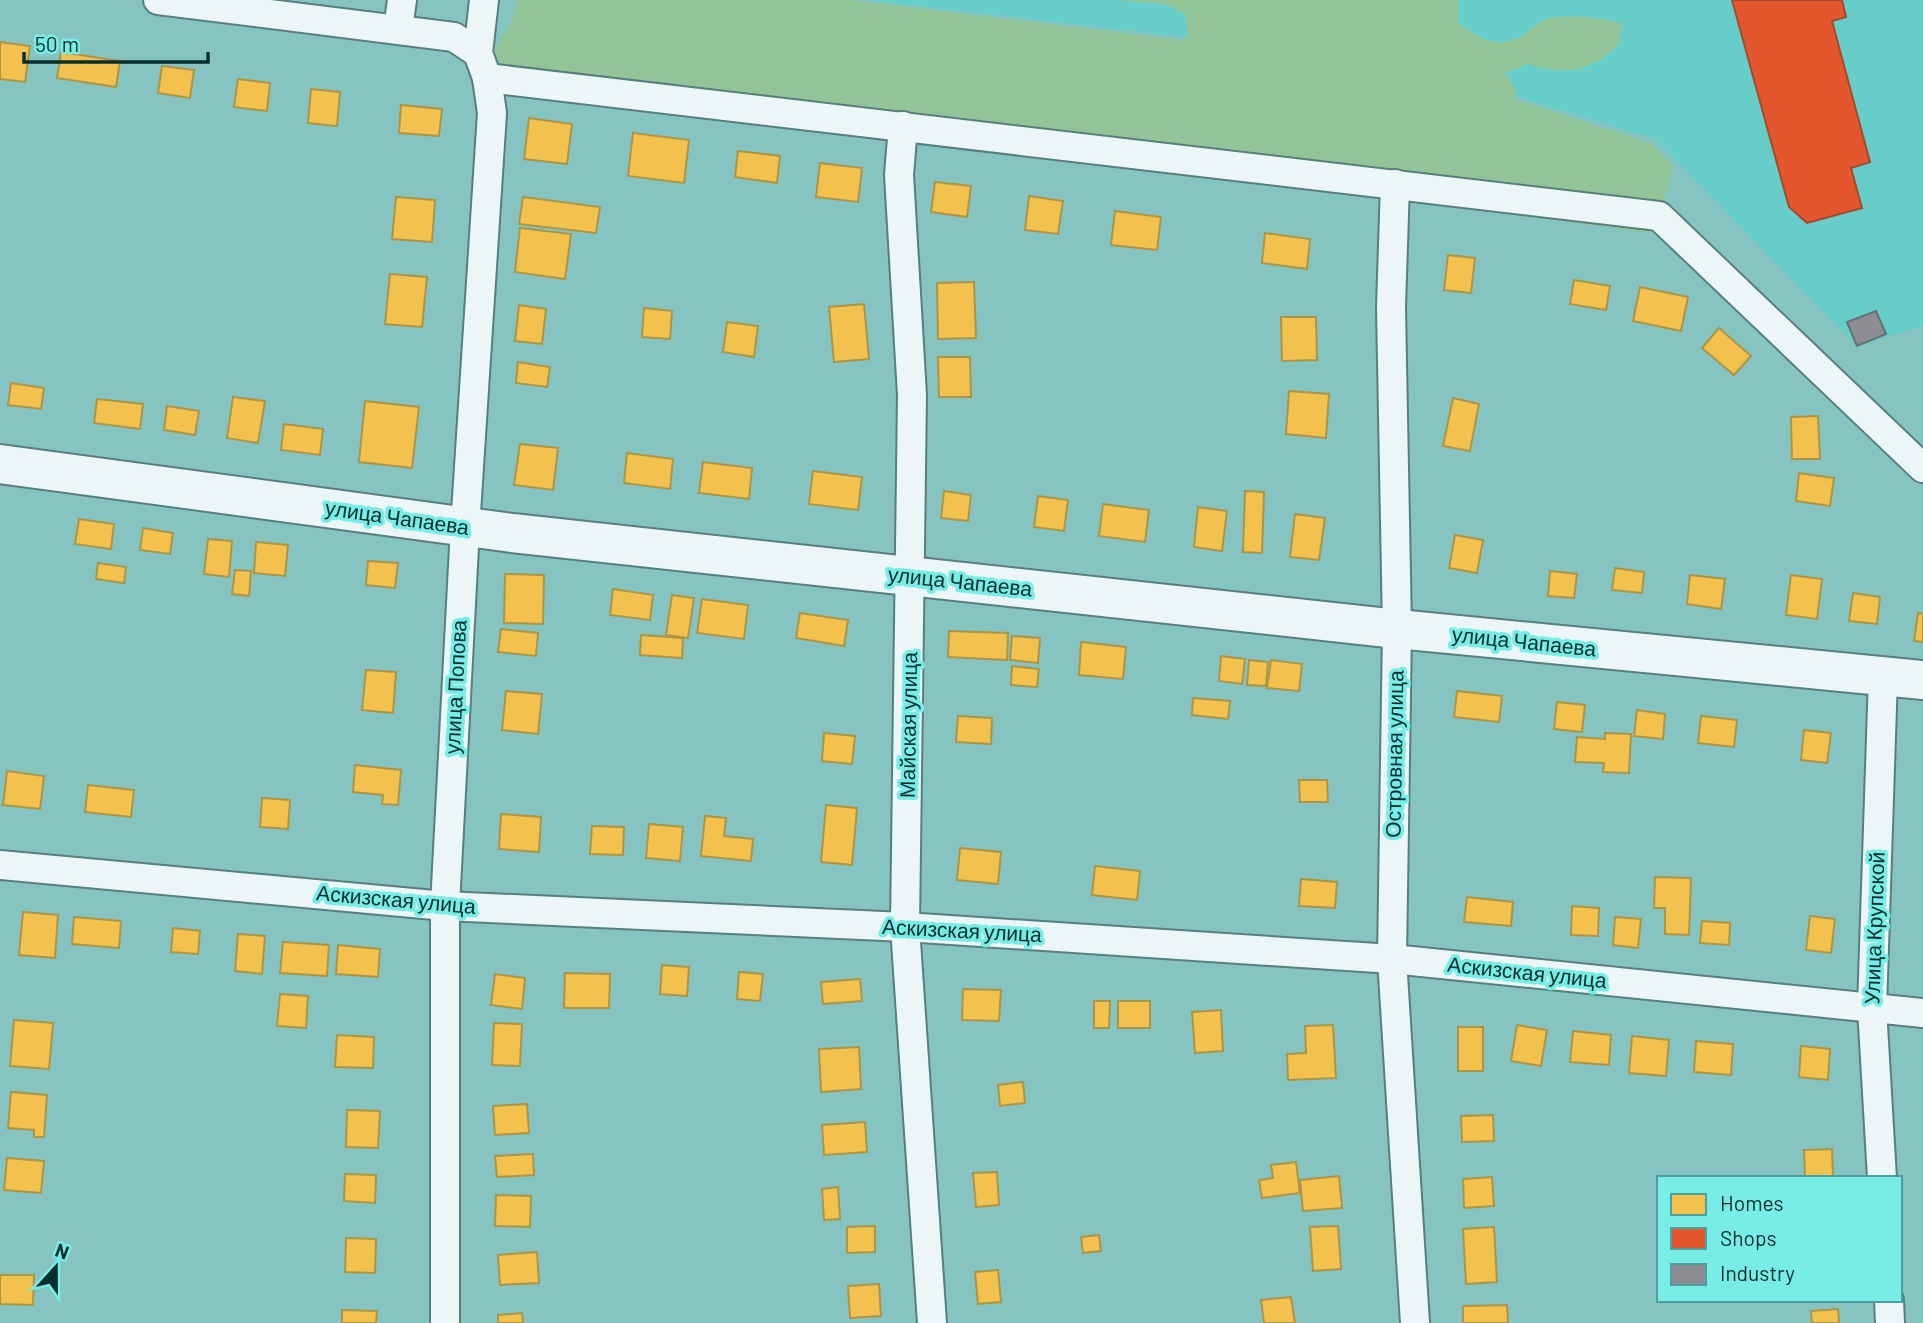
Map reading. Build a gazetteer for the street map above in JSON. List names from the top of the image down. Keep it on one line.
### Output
{"streets":{"street":["улица Чапаева","улица Попова","Майская улица","Островная улица","Аскизская улица","Улица Крупской"]},"crossings":[["улица Чапаева","улица Попова"],["улица Чапаева","Майская улица"],["улица Чапаева","Островная улица"],["улица Чапаева","Улица Крупской"],["улица Попова","Аскизская улица"],["Майская улица","Аскизская улица"],["Островная улица","Аскизская улица"],["Аскизская улица","Улица Крупской"]],"legend":["Homes","Shops","Industry"],"scale_bar":"50 m","north":"top"}
